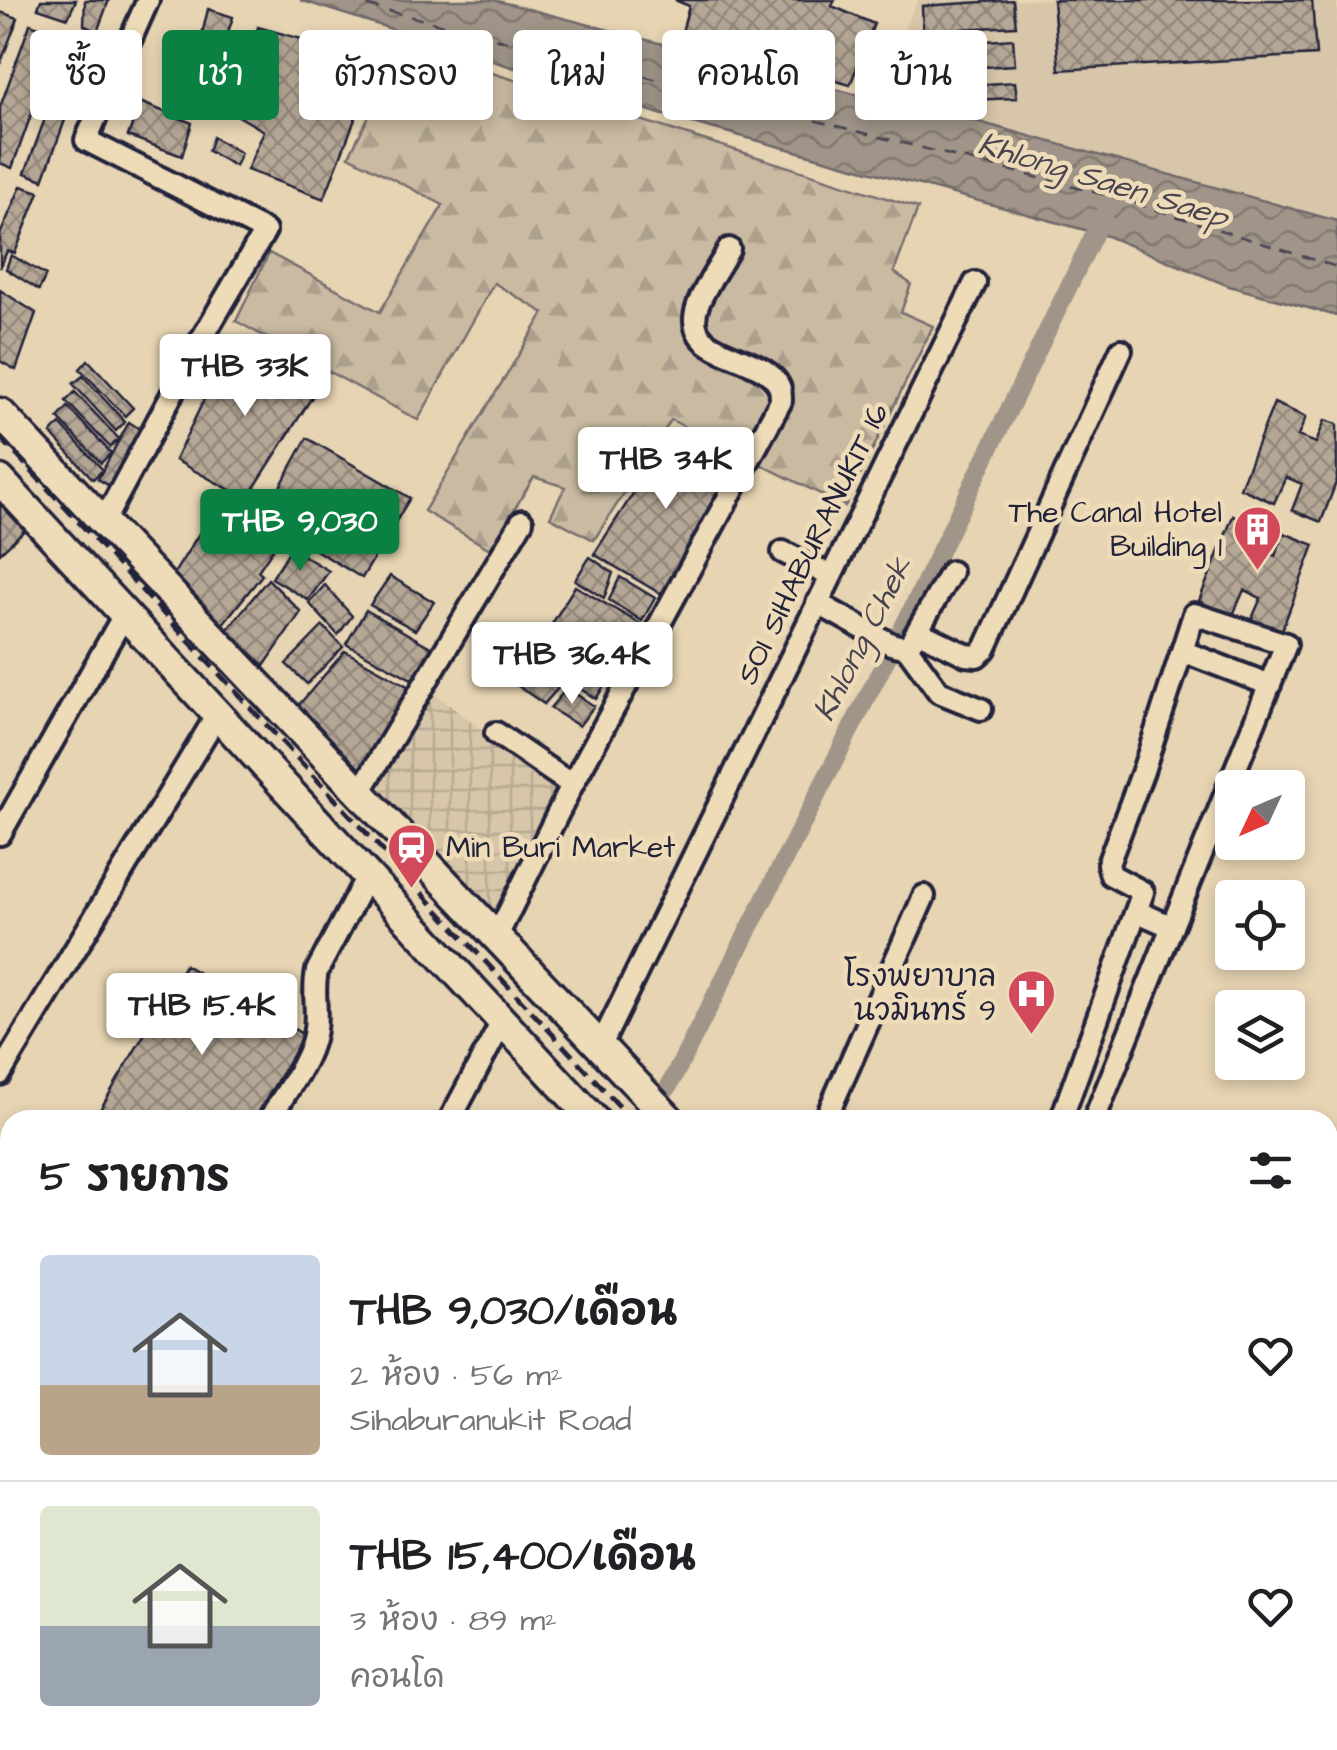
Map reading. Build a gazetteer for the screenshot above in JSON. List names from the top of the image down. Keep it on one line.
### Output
{"streets":{"street":["SOI SIHABURANUKIT 16"]},"water":["Khlong Saen Saep","Khlong Chek"],"places":{"building":["The Canal Hotel Building 1"],"station":["Min Buri Market"],"hospital":["โรงพยาบาล นวมินทร์ 9"]},"north":"bottom left","page":{"chip":["ซื้อ","เช่า","ตัวกรอง","ใหม่","คอนโด","บ้าน"],"price":["THB 33K","THB 34K","THB 9,030","THB 36.4K","THB 15.4K"],"heading":"5 รายการ","list":[{"name":"THB 9,030/เดือน","note":"2 ห้อง · 56 m² · Sihaburanukit Road"},{"name":"THB 15,400/เดือน","note":"3 ห้อง · 89 m² · คอนโด"}]}}
